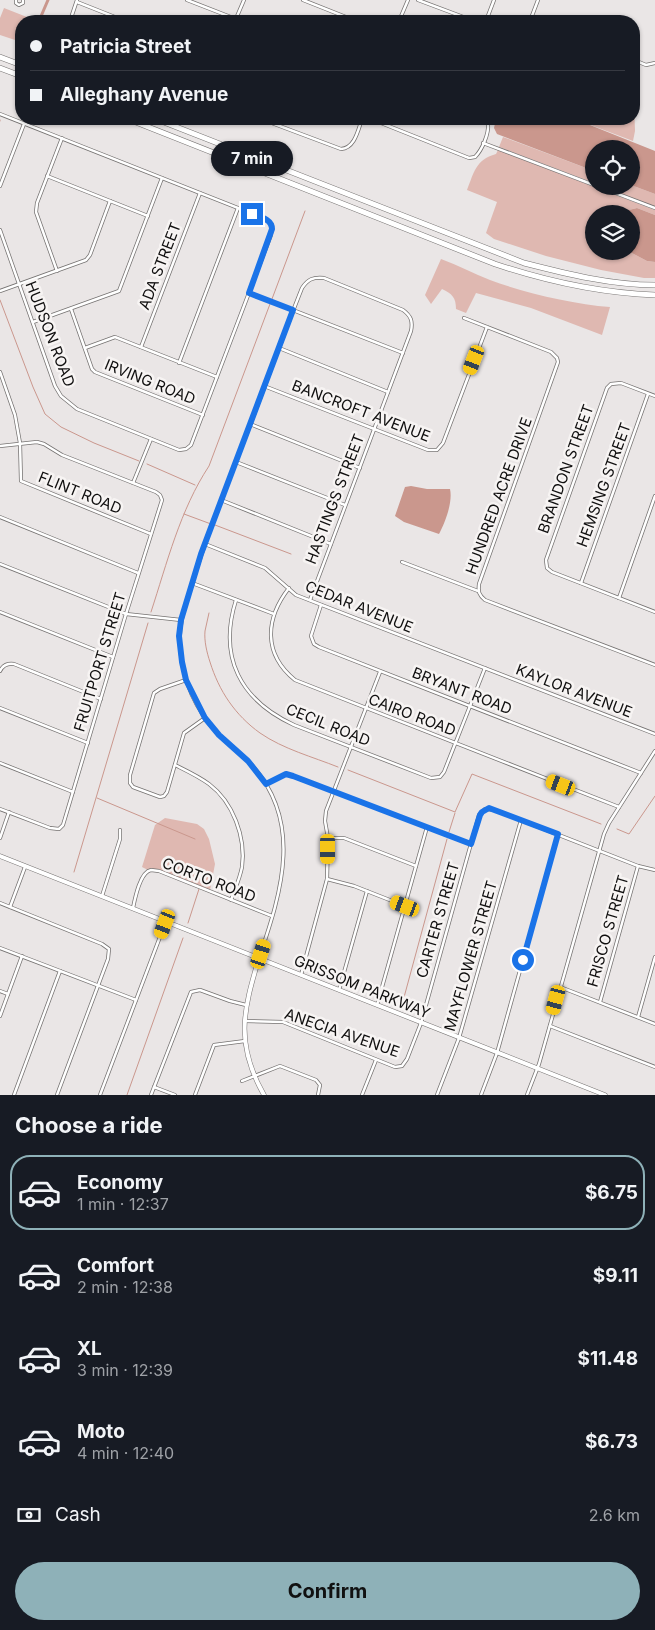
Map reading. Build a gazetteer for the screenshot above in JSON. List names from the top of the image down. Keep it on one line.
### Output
{"streets":{"main road":["GRISSOM PARKWAY"],"street":["ADA STREET","HUDSON ROAD","IRVING ROAD","BANCROFT AVENUE","BRANDON STREET","HEMSING STREET","FLINT ROAD","HUNDRED ACRE DRIVE","HASTINGS STREET","CEDAR AVENUE","FRUITPORT STREET","BRYANT ROAD","KAYLOR AVENUE","CAIRO ROAD","CECIL ROAD","CORTO ROAD","CARTER STREET","FRISCO STREET","MAYFLOWER STREET","ANECIA AVENUE"]},"crossings":[["HUDSON ROAD","IRVING ROAD"],["BANCROFT AVENUE","HUNDRED ACRE DRIVE"],["BANCROFT AVENUE","HASTINGS STREET"],["BRANDON STREET","HEMSING STREET"],["FLINT ROAD","FRUITPORT STREET"],["HASTINGS STREET","CEDAR AVENUE"],["CEDAR AVENUE","BRYANT ROAD"],["CEDAR AVENUE","KAYLOR AVENUE"],["CEDAR AVENUE","CAIRO ROAD"],["CAIRO ROAD","CECIL ROAD"],["CORTO ROAD","GRISSOM PARKWAY"],["CARTER STREET","MAYFLOWER STREET"],["CARTER STREET","GRISSOM PARKWAY"],["CARTER STREET","ANECIA AVENUE"],["MAYFLOWER STREET","GRISSOM PARKWAY"]],"page":{"banner":["Patricia Street","Alleghany Avenue"],"bubble":"7 min","heading":"Choose a ride","list":[{"name":"Economy","note":"1 min · 12:37","value":"$6.75"},{"name":"Comfort","note":"2 min · 12:38","value":"$9.11"},{"name":"XL","note":"3 min · 12:39","value":"$11.48"},{"name":"Moto","note":"4 min · 12:40","value":"$6.73"}],"pay":["Cash","2.6 km"],"buttons":"Confirm"}}
